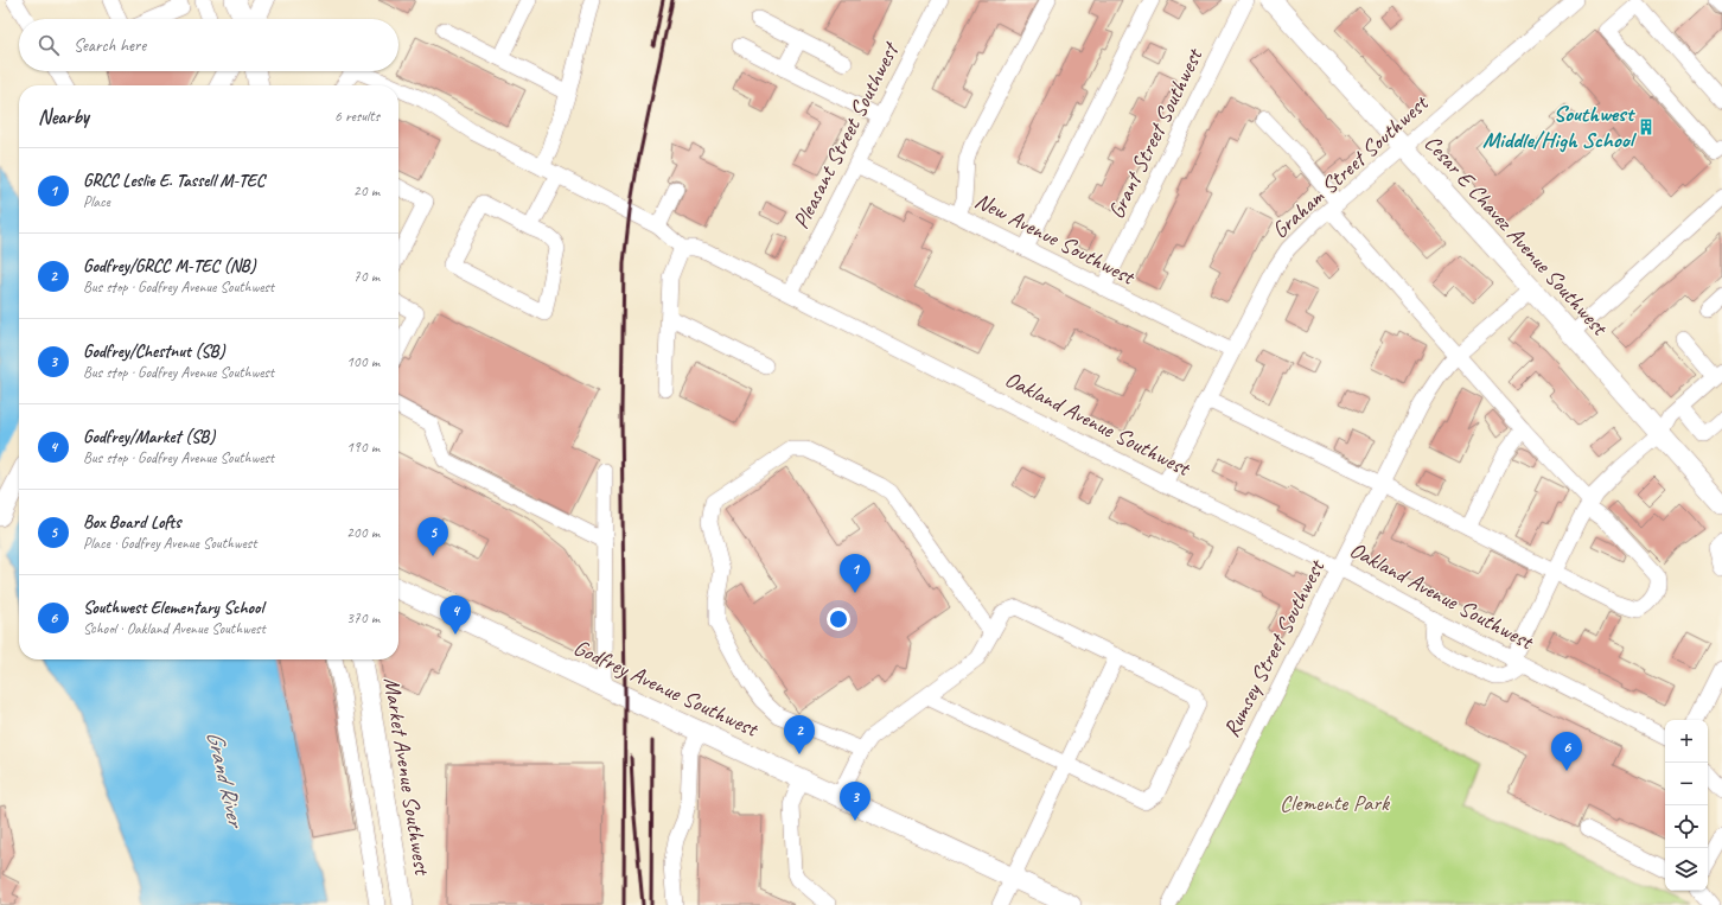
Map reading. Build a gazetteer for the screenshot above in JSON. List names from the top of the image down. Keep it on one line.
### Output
{"streets":{"main road":["Cesar E Chavez Avenue Southwest","Godfrey Avenue Southwest","Market Avenue Southwest"],"street":["Grant Street Southwest","Pleasant Street Southwest","Graham Street Southwest","New Avenue Southwest","Oakland Avenue Southwest","Rumsey Street Southwest"]},"crossings":[["Grant Street Southwest","New Avenue Southwest"],["Pleasant Street Southwest","New Avenue Southwest"],["Pleasant Street Southwest","Oakland Avenue Southwest"],["Graham Street Southwest","Cesar E Chavez Avenue Southwest"],["Graham Street Southwest","New Avenue Southwest"],["Graham Street Southwest","Oakland Avenue Southwest"],["Cesar E Chavez Avenue Southwest","Rumsey Street Southwest"],["Oakland Avenue Southwest","Rumsey Street Southwest"]],"water":["Grand River"],"parks":["Clemente Park"],"places":{"building":["Southwest Middle/High School"]},"page":{"search":"Search here","heading":["Nearby","6 results"],"list":[{"mark":"1","name":"GRCC Leslie E. Tassell M-TEC","note":"Place","value":"20 m"},{"mark":"2","name":"Godfrey/GRCC M-TEC (NB)","note":"Bus stop · Godfrey Avenue Southwest","value":"70 m"},{"mark":"3","name":"Godfrey/Chestnut (SB)","note":"Bus stop · Godfrey Avenue Southwest","value":"100 m"},{"mark":"4","name":"Godfrey/Market (SB)","note":"Bus stop · Godfrey Avenue Southwest","value":"190 m"},{"mark":"5","name":"Box Board Lofts","note":"Place · Godfrey Avenue Southwest","value":"200 m"},{"mark":"6","name":"Southwest Elementary School","note":"School · Oakland Avenue Southwest","value":"370 m"}],"pins":["5","1","4","2","6","3"],"map_buttons":["+","−"]}}
